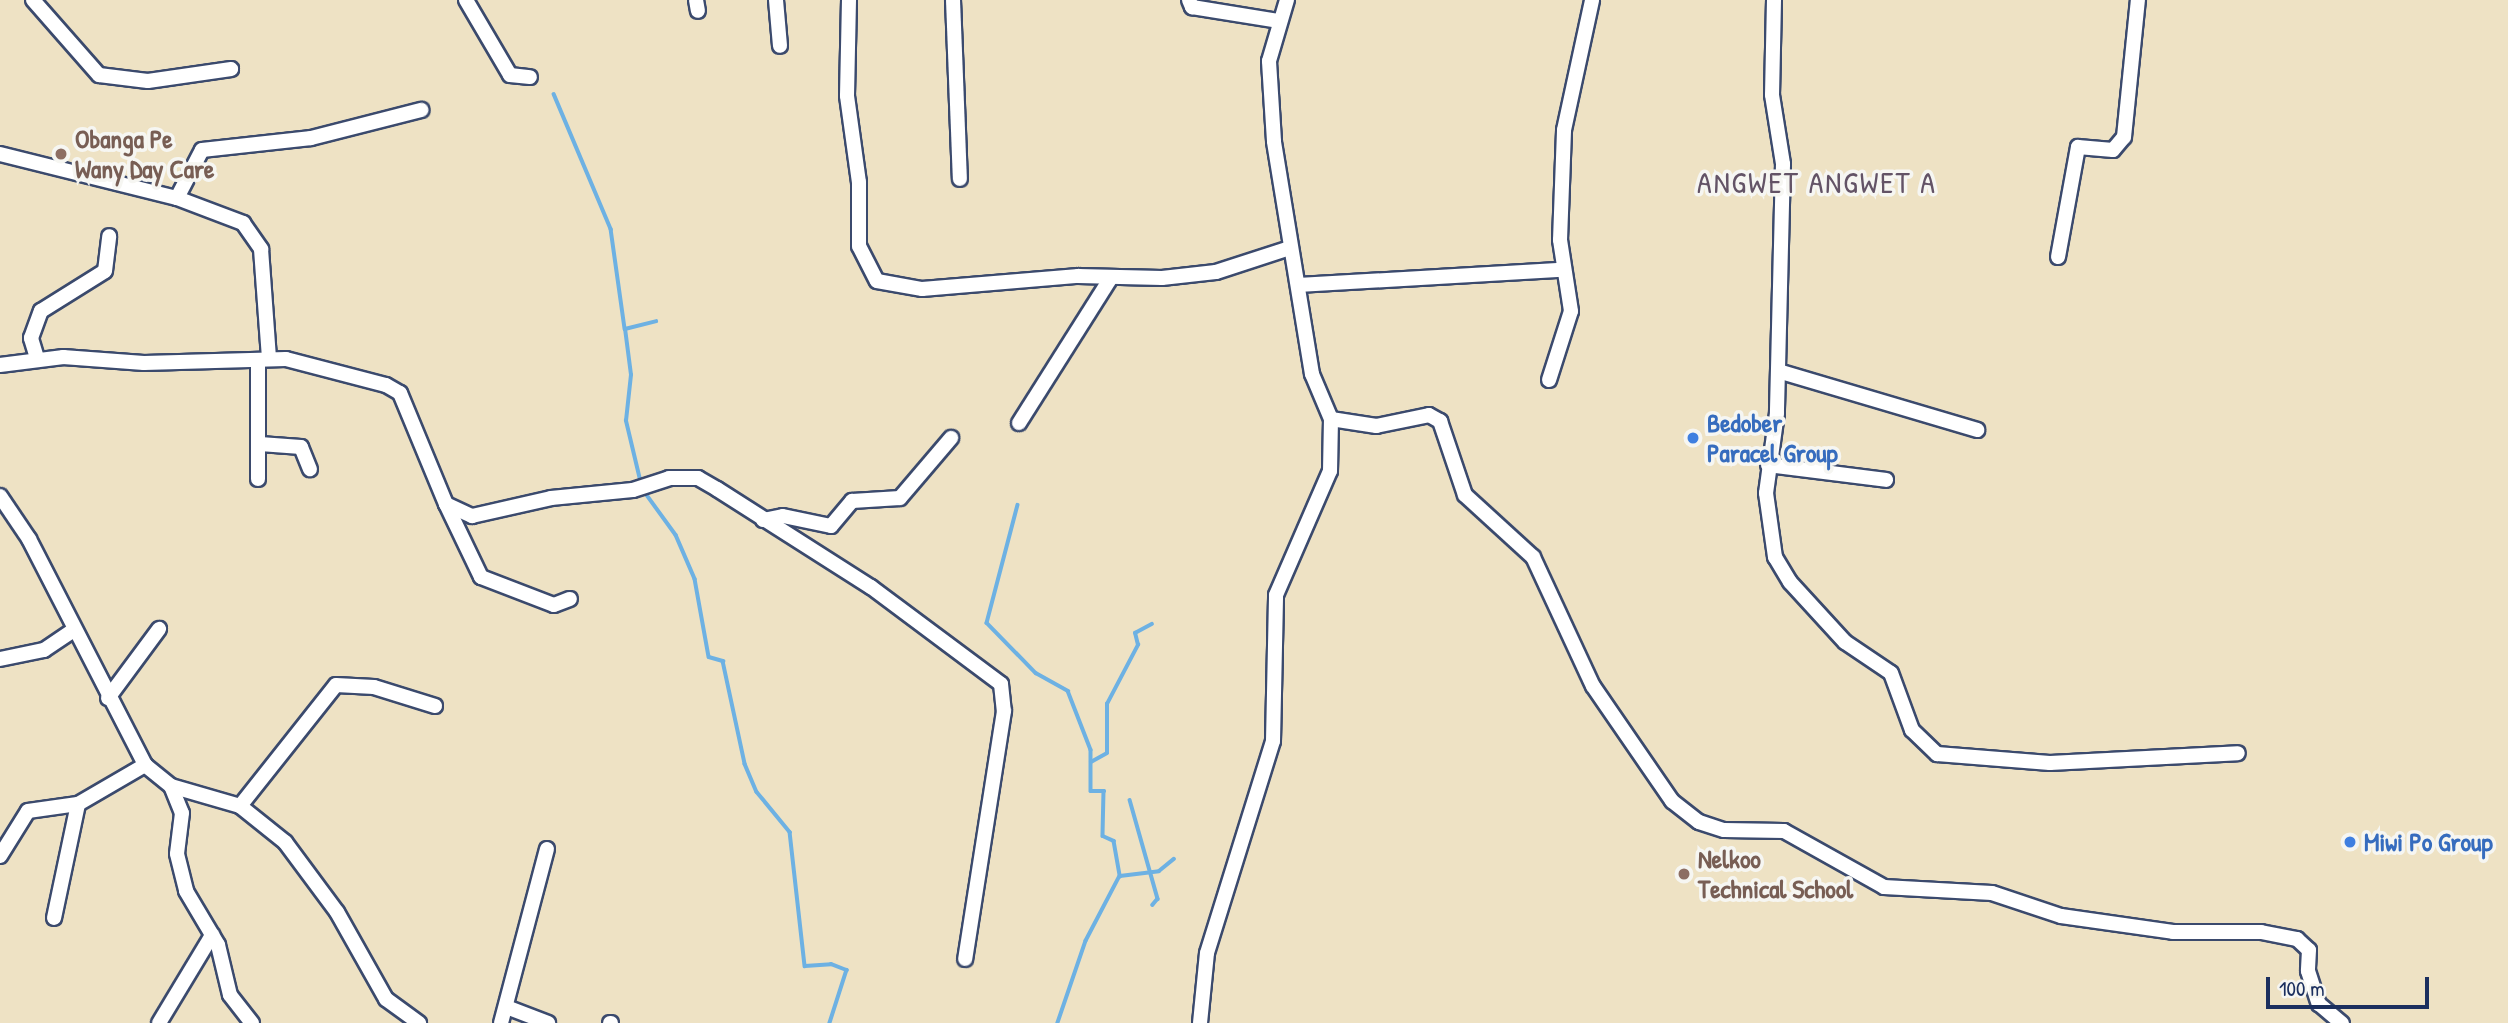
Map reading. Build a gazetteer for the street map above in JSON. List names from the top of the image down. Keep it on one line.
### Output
{"districts":["ANGWET ANGWET A"],"places":["Obanga Pe Wany Day Care","Bedober Paracel Group","Miwi Po Group","Nelkoo Technical School"],"scale_bar":"100 m"}
